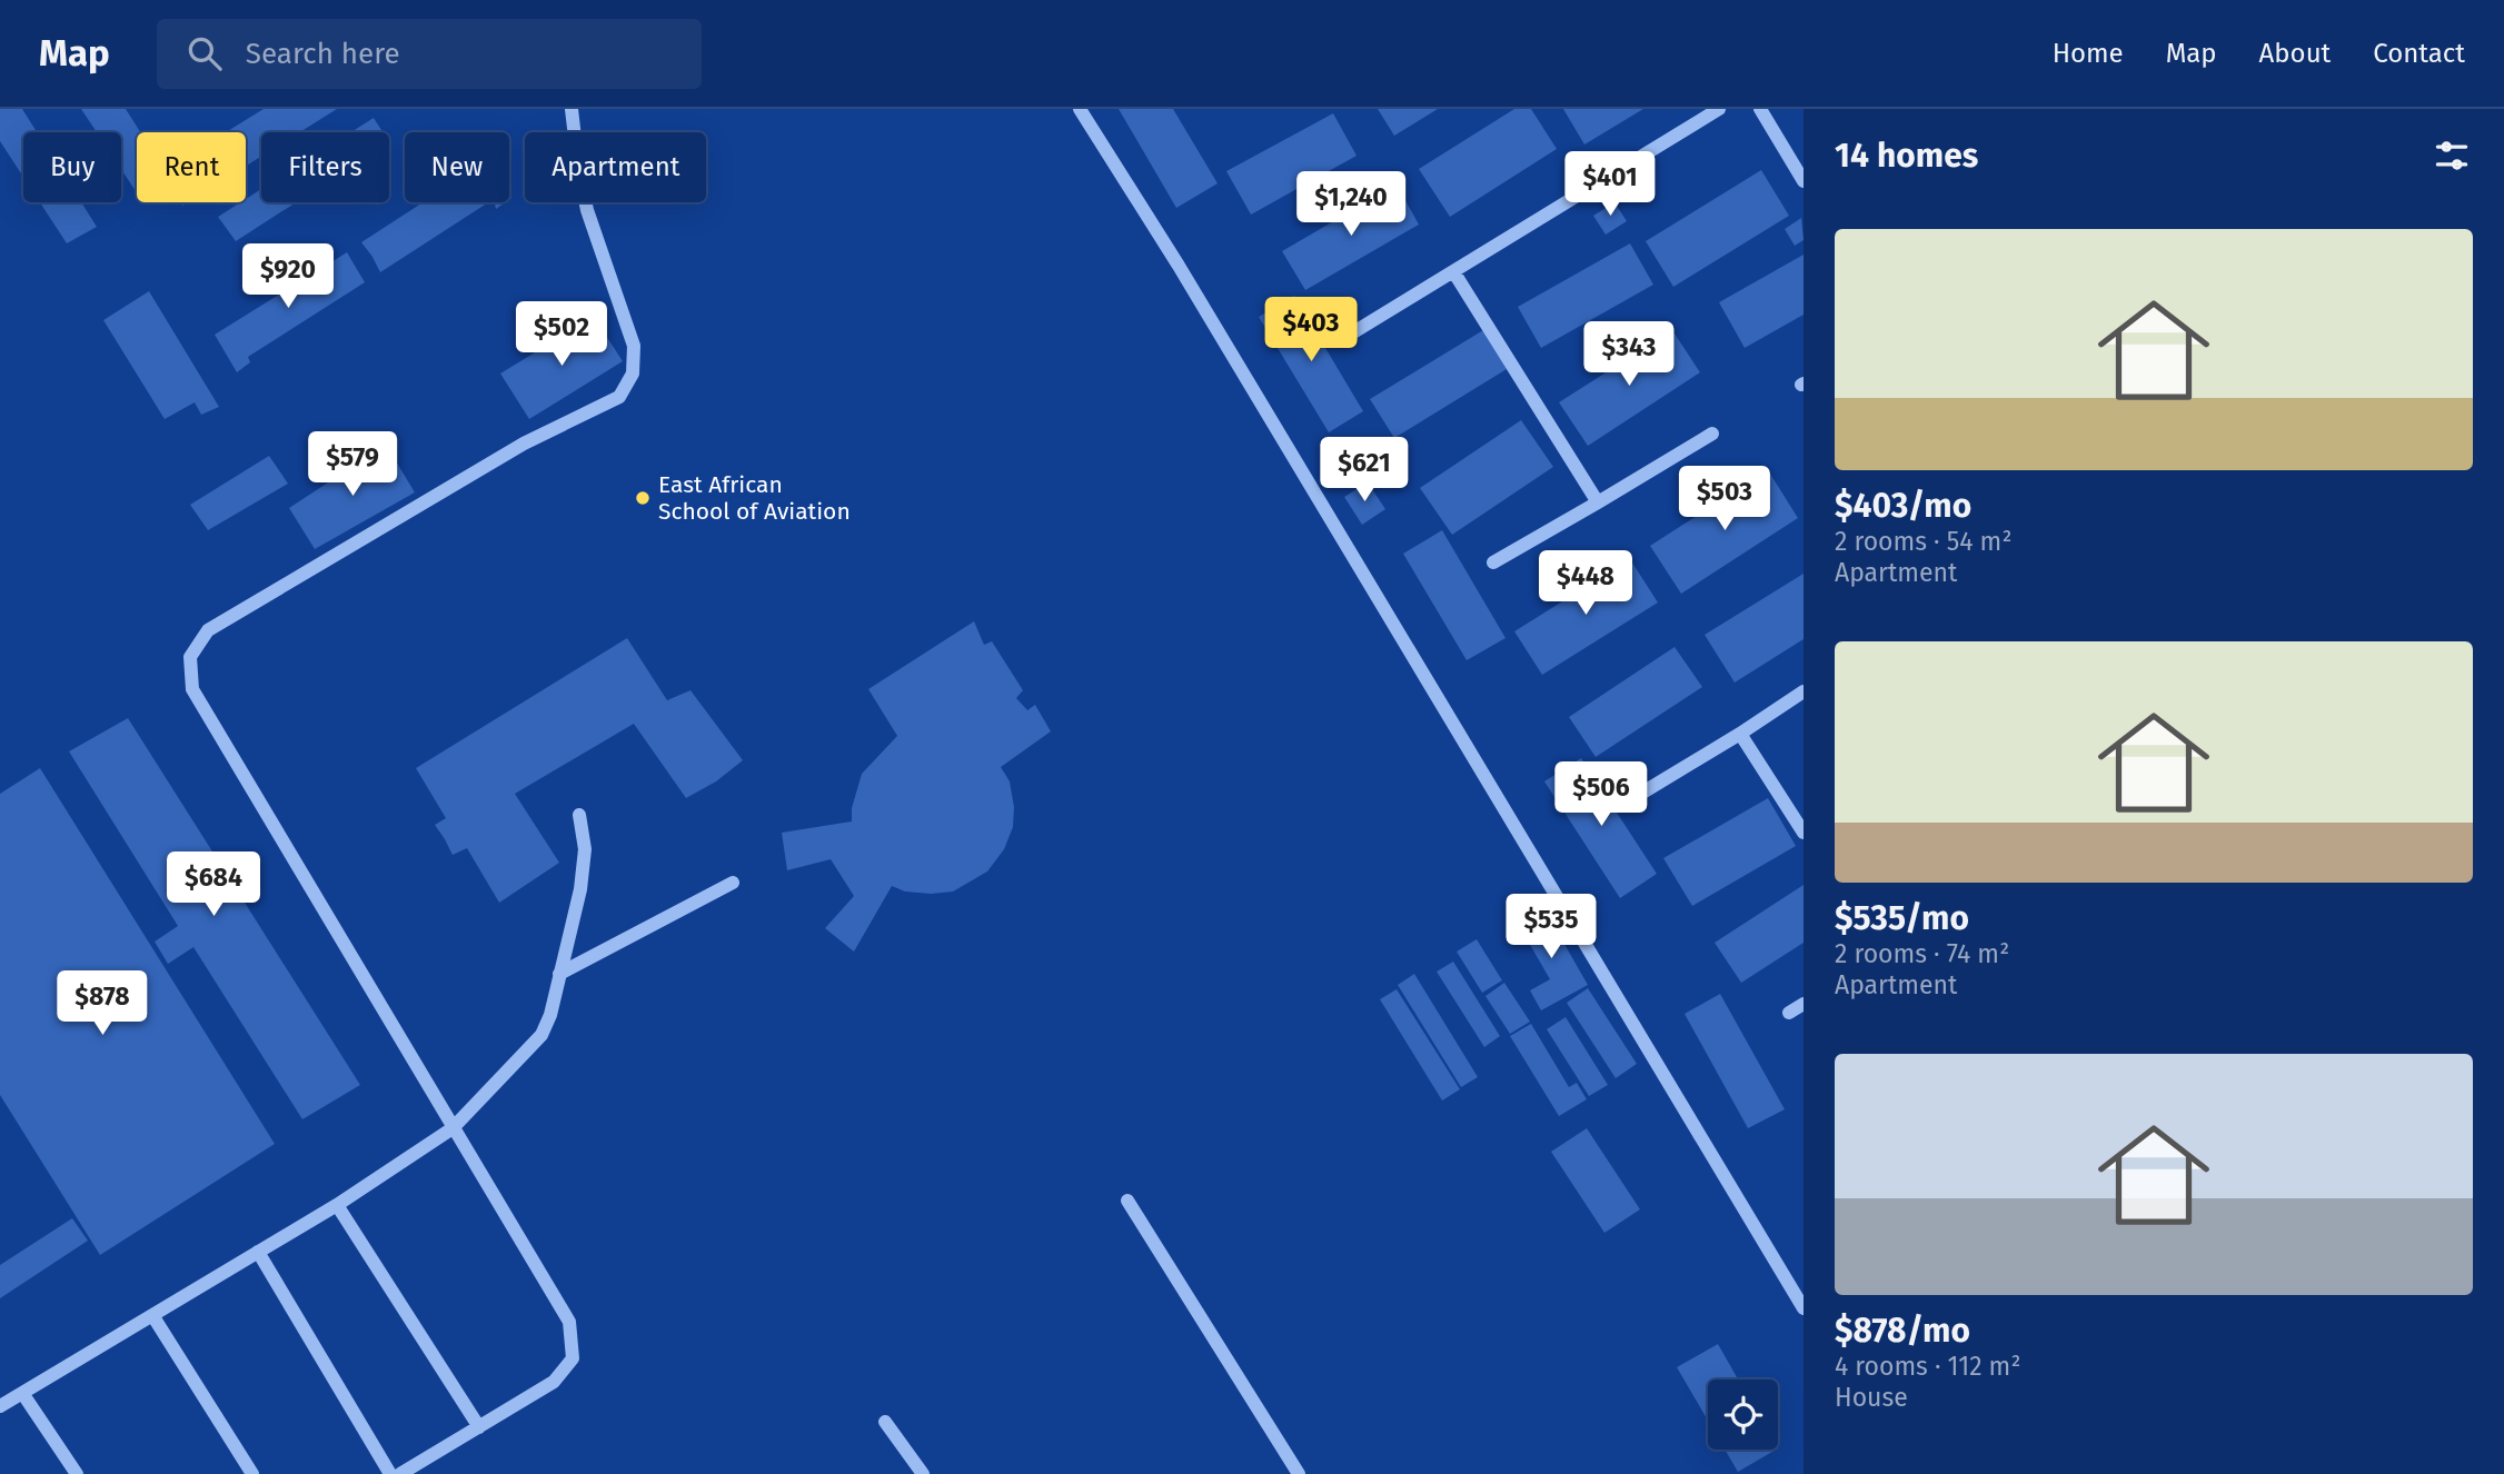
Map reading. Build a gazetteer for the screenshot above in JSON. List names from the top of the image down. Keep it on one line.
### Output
{"places":["East African School of Aviation"],"page":{"header":"Map","search":"Search here","nav":["Home","Map","About","Contact"],"heading":"14 homes","chip":["Buy","Rent","Filters","New","Apartment"],"price":["$401","$1,240","$920","$403","$502","$343","$579","$621","$503","$448","$506","$684","$535","$878"],"list":[{"name":"$403/mo","note":"2 rooms · 54 m² · Apartment"},{"name":"$535/mo","note":"2 rooms · 74 m² · Apartment"},{"name":"$878/mo","note":"4 rooms · 112 m² · House"}]}}
